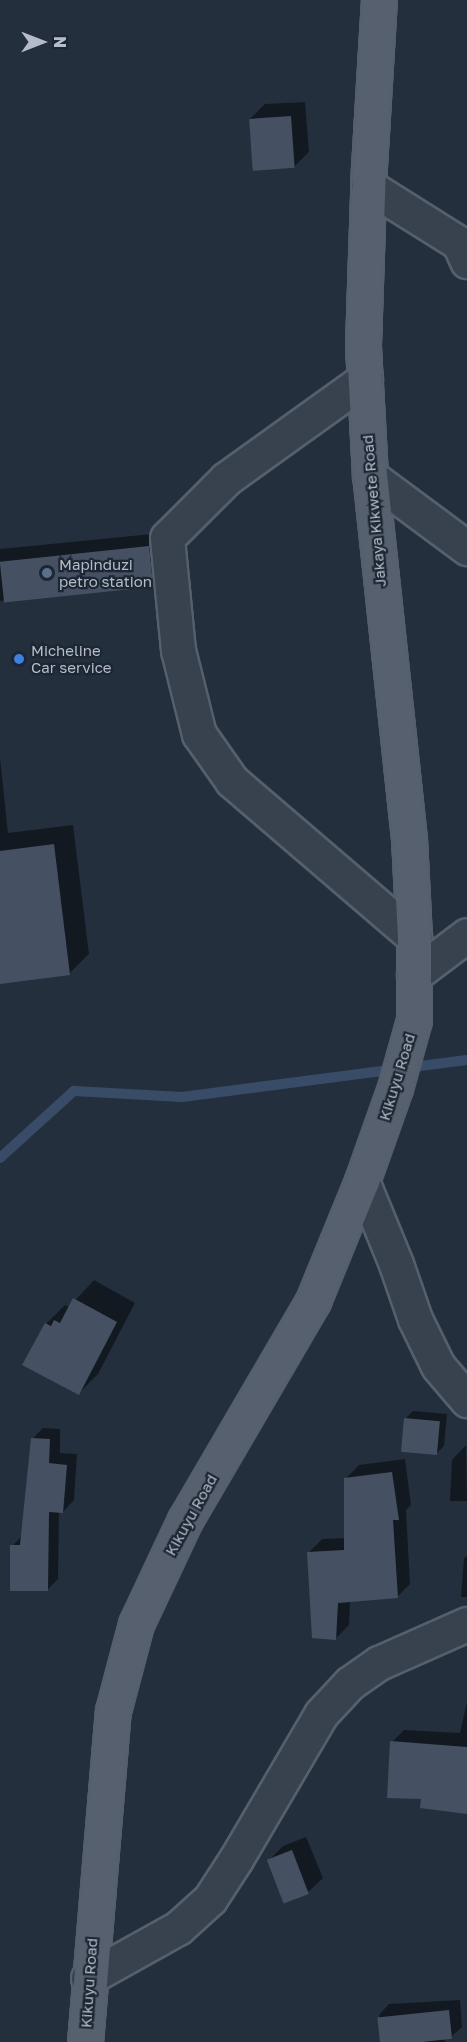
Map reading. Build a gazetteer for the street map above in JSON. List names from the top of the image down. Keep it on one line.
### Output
{"streets":{"main road":["Jakaya Kikwete Road","Kikuyu Road"]},"crossings":[["Jakaya Kikwete Road","Kikuyu Road"]],"places":["Mapinduzi petro station","Micheline Car service"],"north":"right"}
